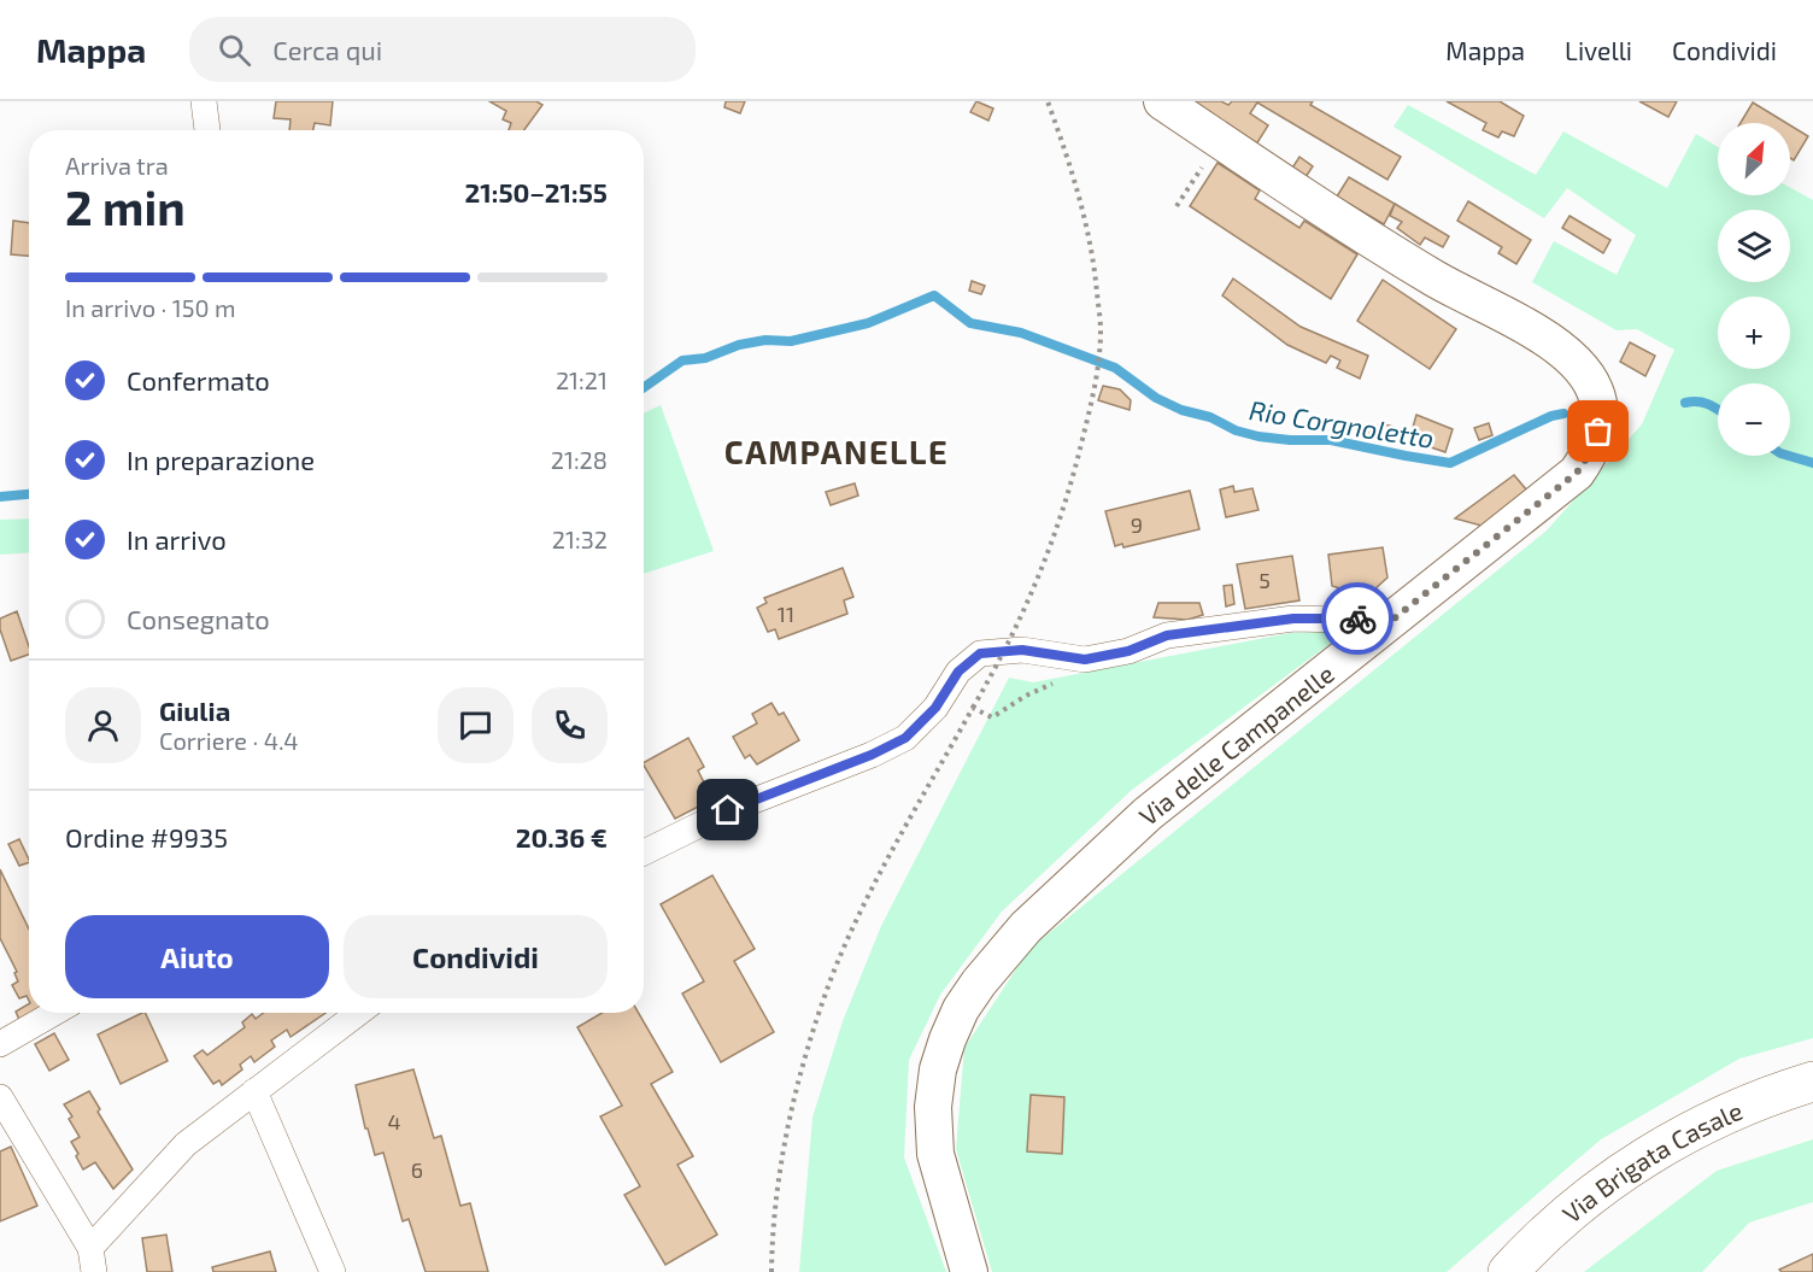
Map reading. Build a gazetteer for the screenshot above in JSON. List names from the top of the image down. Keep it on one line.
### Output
{"streets":{"main road":["Via Brigata Casale"],"street":["Via delle Campanelle"]},"districts":["CAMPANELLE"],"water":["Rio Corgnoletto"],"house_numbers":["9","5","11","4","6"],"north":"top right","page":{"header":"Mappa","search":"Cerca qui","nav":["Mappa","Livelli","Condividi"],"map_buttons":["+","−"],"heading":["2 min","Arriva tra","21:50–21:55"],"panel":["Giulia","Corriere · 4.4","Ordine #9935","20.36 €"],"bar":"In arrivo · 150 m","list":[["Confermato","21:21"],["In preparazione","21:28"],["In arrivo","21:32"],"Consegnato"],"buttons":["Aiuto","Condividi"]}}
